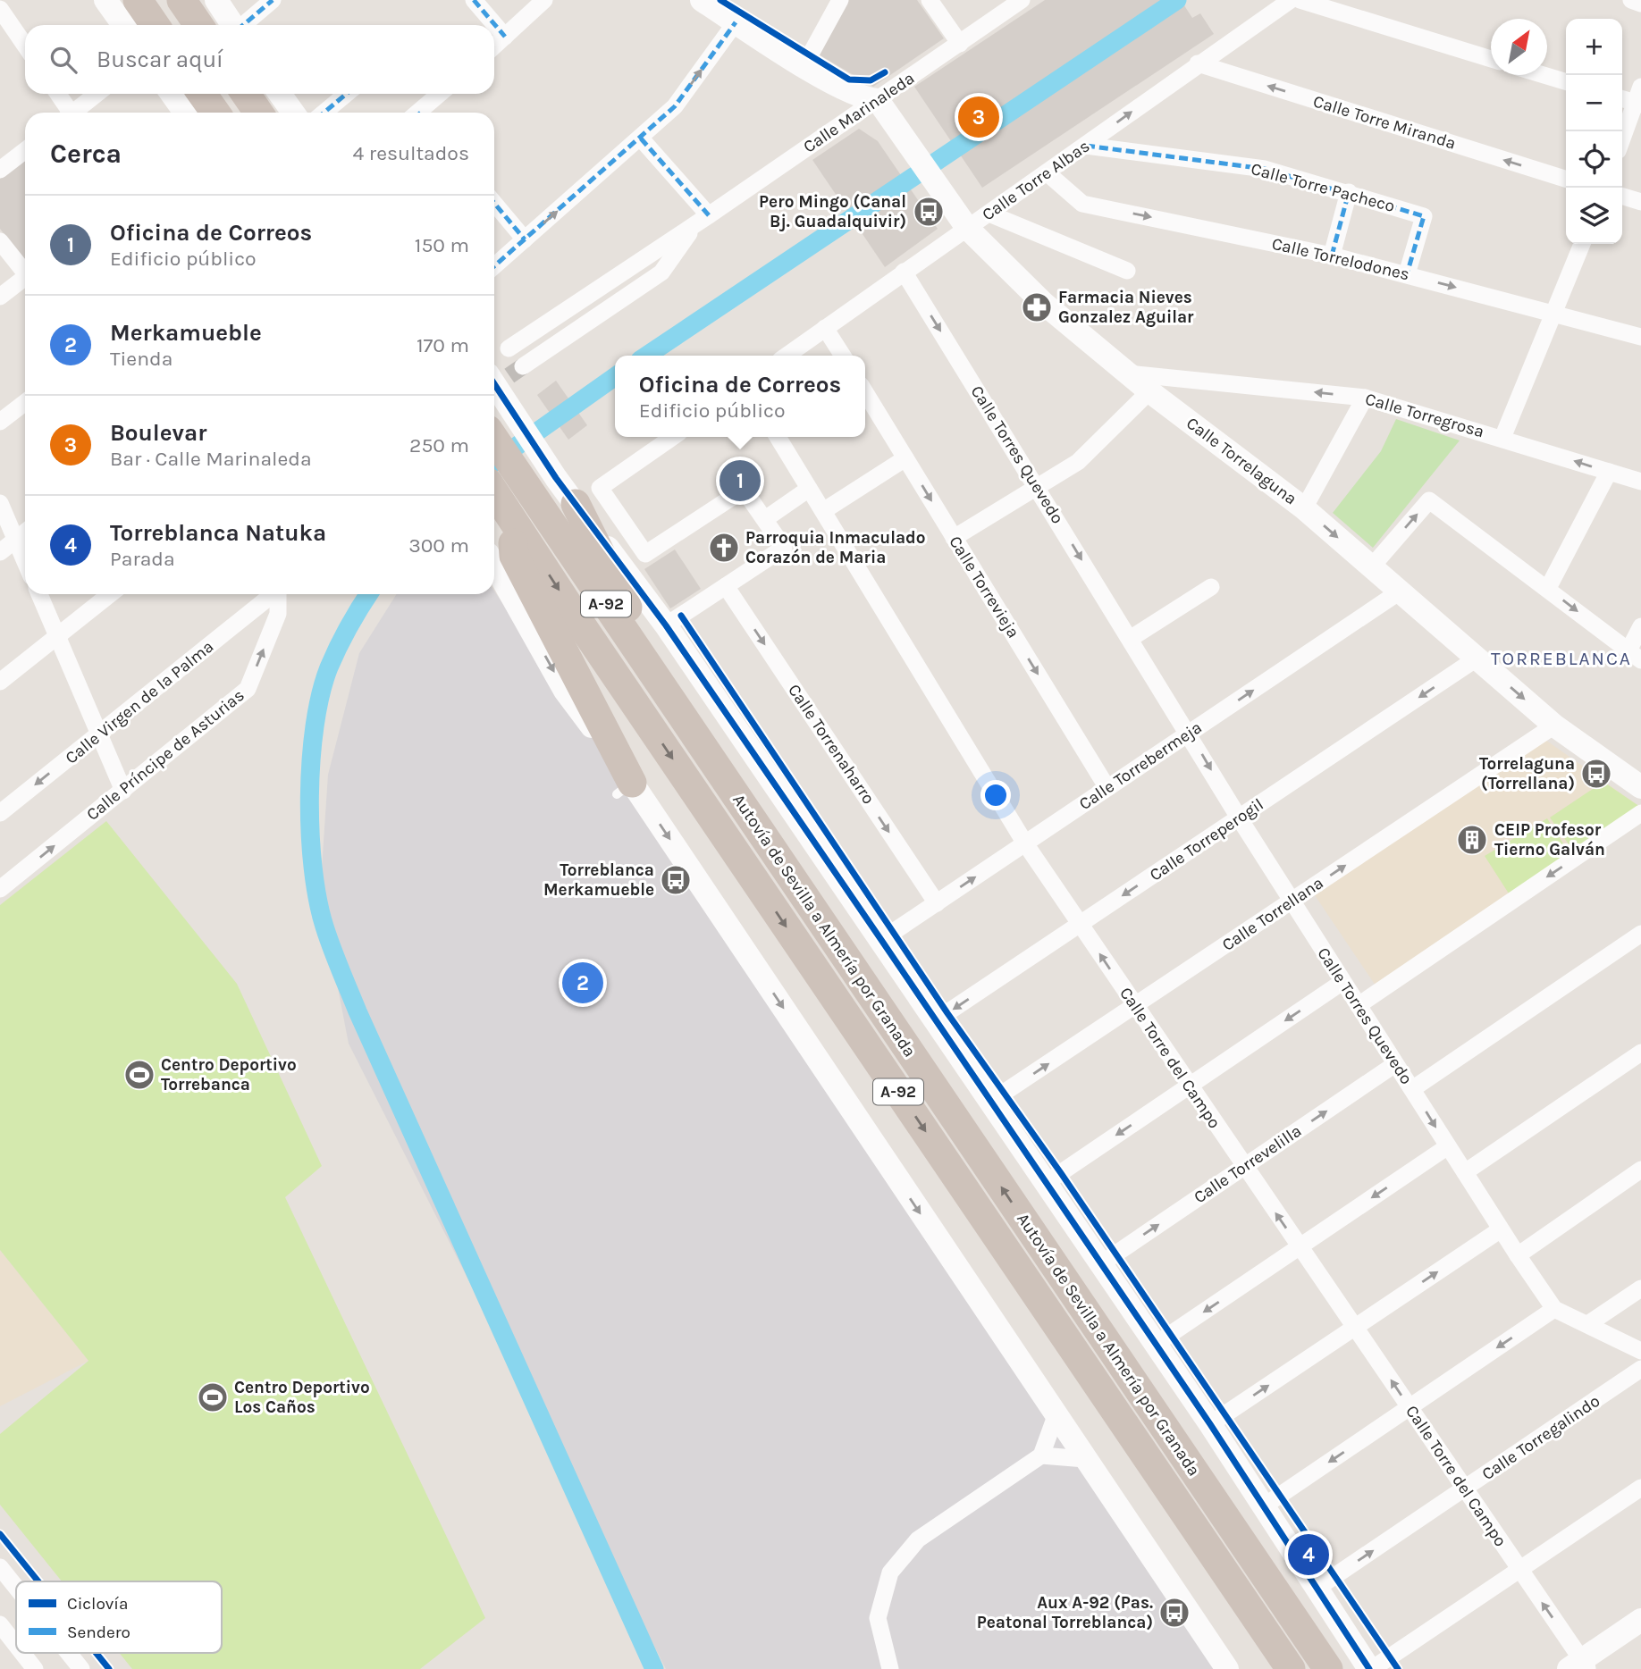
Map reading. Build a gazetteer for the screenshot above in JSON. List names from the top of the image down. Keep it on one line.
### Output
{"streets":{"highway":["A-92","Autovía de Sevilla a Almería por Granada"],"street":["Calle Marinaleda","Calle Torre Miranda","Calle Torre Albas","Calle Torre Pacheco","Calle Torrelodones","Calle Torregrosa","Calle Torres Quevedo","Calle Torrelaguna","Calle Torrevieja","Calle Virgen de la Palma","Calle Torrenaharro","Calle Príncipe de Asturias","Calle Torrebermeja","Calle Torreperogil","Calle Torrellana","Calle Torre del Campo","Calle Torrevelilla","Calle Torregalindo"]},"crossings":[["Calle Marinaleda","Calle Torrelaguna"],["Calle Torre Miranda","Calle Torre Albas"],["Calle Torre Albas","Calle Torre Pacheco"],["Calle Torre Albas","Calle Torrelodones"],["Calle Torre Albas","Calle Torres Quevedo"],["Calle Torre Albas","Calle Torrelaguna"],["Calle Torre Pacheco","Calle Torrelodones"],["Calle Torregrosa","Calle Torrelaguna"],["Calle Torres Quevedo","Calle Torrebermeja"],["Calle Torres Quevedo","Calle Torreperogil"],["Calle Torres Quevedo","Calle Torrellana"],["Calle Torres Quevedo","Calle Torrevelilla"],["Calle Torrelaguna","Calle Torrebermeja"],["Calle Torrelaguna","Calle Torreperogil"],["Calle Torrelaguna","Calle Torrellana"],["Calle Torrevieja","Calle Torrebermeja"],["Calle Torrenaharro","Calle Torrebermeja"],["Calle Torrebermeja","Calle Torre del Campo"],["Calle Torreperogil","Calle Torre del Campo"],["Calle Torrellana","Calle Torre del Campo"],["Calle Torre del Campo","Calle Torrevelilla"],["Calle Torre del Campo","Calle Torregalindo"]],"one_way":["Calle Torrelodones","Calle Torregrosa","Calle Torres Quevedo","Calle Torrevieja","Calle Príncipe de Asturias","Calle Torrebermeja","Calle Torreperogil"],"districts":["TORREBLANCA"],"places":{"bus stop":["Pero Mingo (Canal Bj. Guadalquivir)","Torrelaguna (Torrellana)","Torreblanca Merkamueble","Aux A-92 (Pas. Peatonal Torreblanca)"],"pharmacy":["Farmacia Nieves Gonzalez Aguilar"],"church":["Parroquia Inmaculado Corazón de Maria"],"building":["CEIP Profesor Tierno Galván"],"sports":["Centro Deportivo Torrebanca","Centro Deportivo Los Caños"]},"legend":["Ciclovía","Sendero"],"north":"top right","page":{"map_buttons":["+","−"],"search":"Buscar aquí","pins":["3","1","2","4"],"heading":["Cerca","4 resultados"],"list":[{"mark":"1","name":"Oficina de Correos","note":"Edificio público","value":"150 m"},{"mark":"2","name":"Merkamueble","note":"Tienda","value":"170 m"},{"mark":"3","name":"Boulevar","note":"Bar · Calle Marinaleda","value":"250 m"},{"mark":"4","name":"Torreblanca Natuka","note":"Parada","value":"300 m"}],"popup":["Oficina de Correos","Edificio público"]}}
